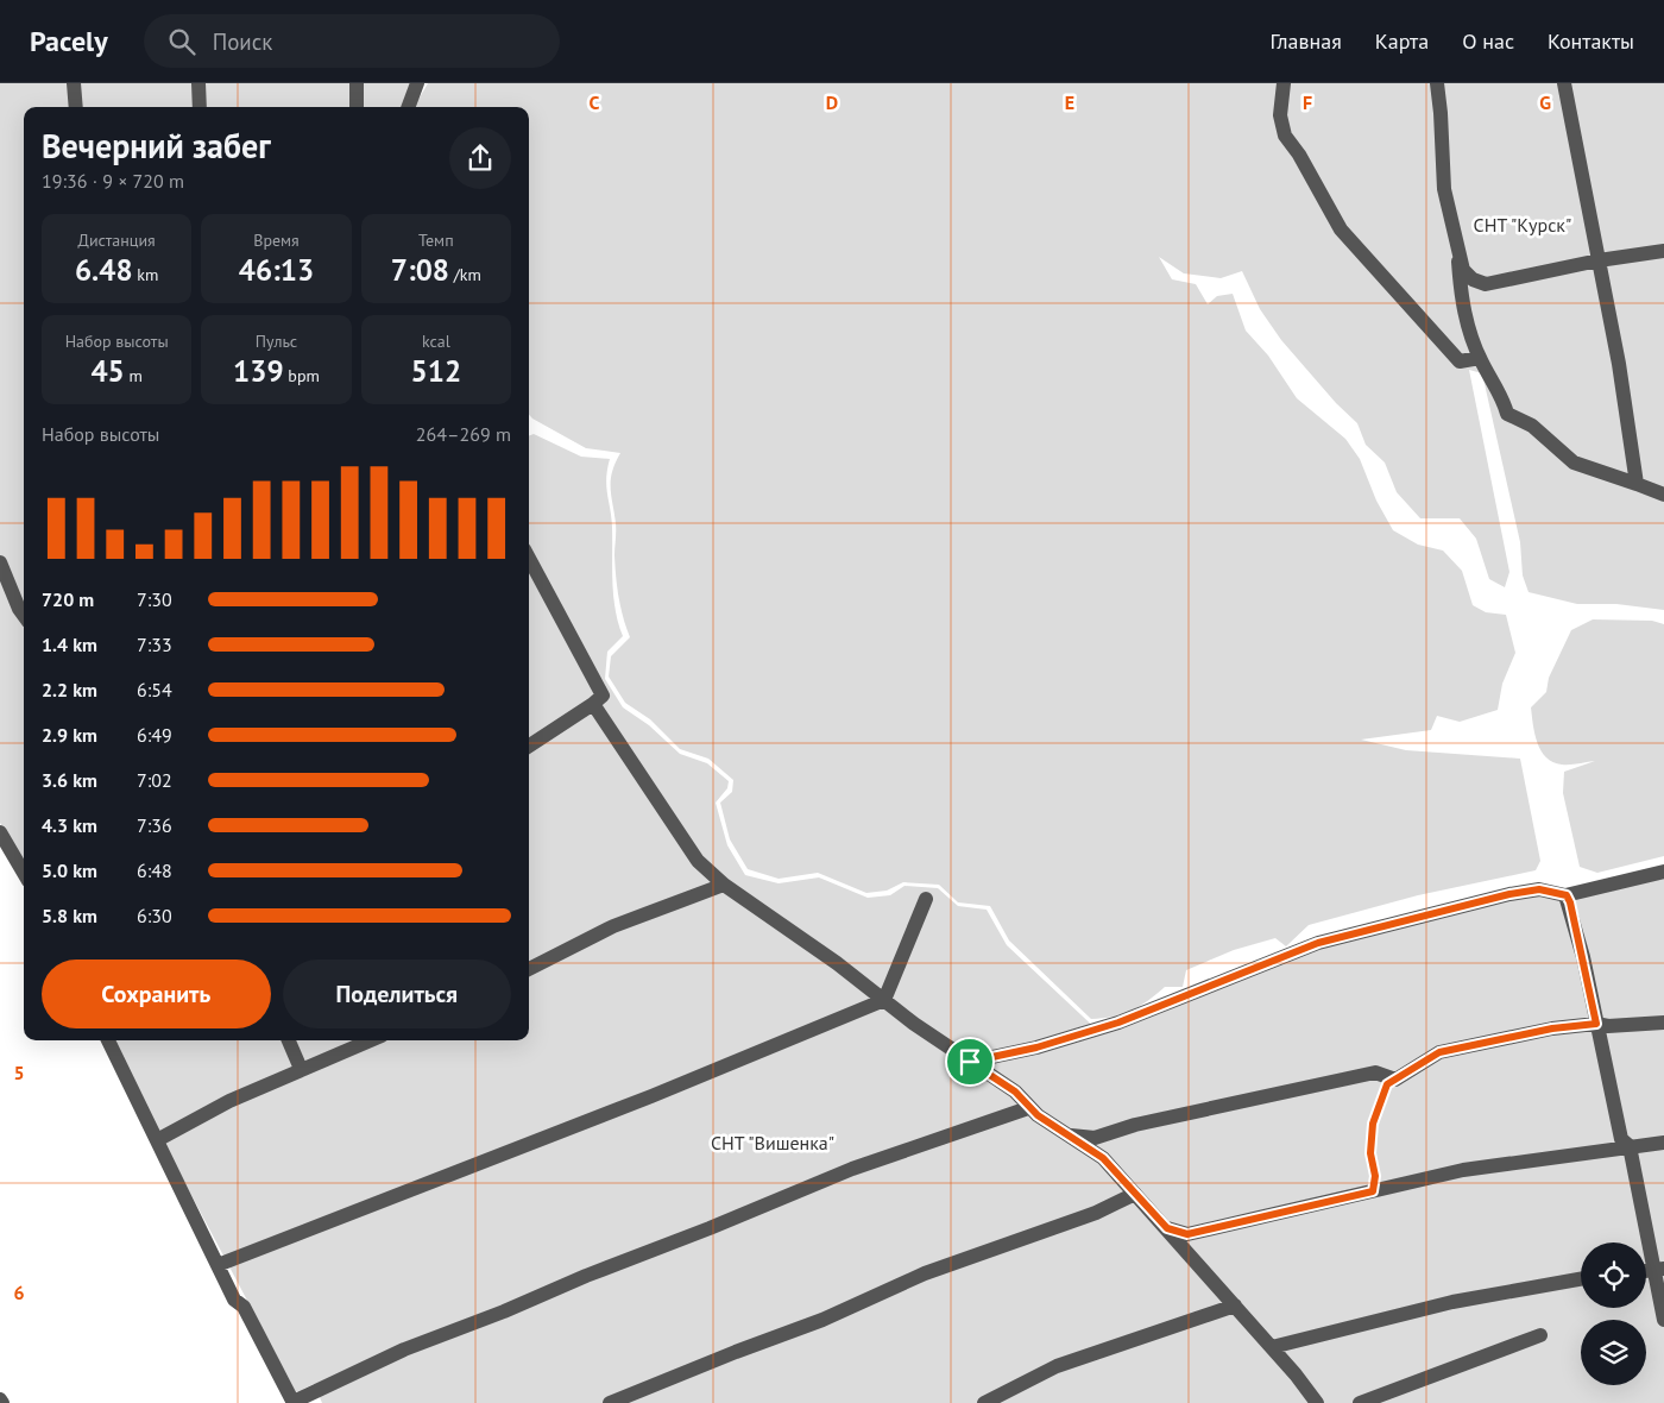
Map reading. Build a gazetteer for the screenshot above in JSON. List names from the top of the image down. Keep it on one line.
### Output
{"parks":["СНТ \"Курск\"","СНТ \"Вишенка\""],"page":{"header":"Pacely","search":"Поиск","nav":["Главная","Карта","О нас","Контакты"],"heading":["Вечерний забег","19:36 · 9 × 720 m"],"stats":[["Дистанция","6.48 km"],["Время","46:13"],["Темп","7:08 /km"],["Набор высоты","45 m"],["Пульс","139 bpm"],["kcal","512"]],"chart":["Набор высоты","264–269 m"],"list":[{"name":"720 m","note":"7:30"},{"name":"1.4 km","note":"7:33"},{"name":"2.2 km","note":"6:54"},{"name":"2.9 km","note":"6:49"},{"name":"3.6 km","note":"7:02"},{"name":"4.3 km","note":"7:36"},{"name":"5.0 km","note":"6:48"},{"name":"5.8 km","note":"6:30"}],"buttons":["Сохранить","Поделиться"]},"grid":{"columns":["C","D","E","F","G"],"rows":["5","6"]}}
